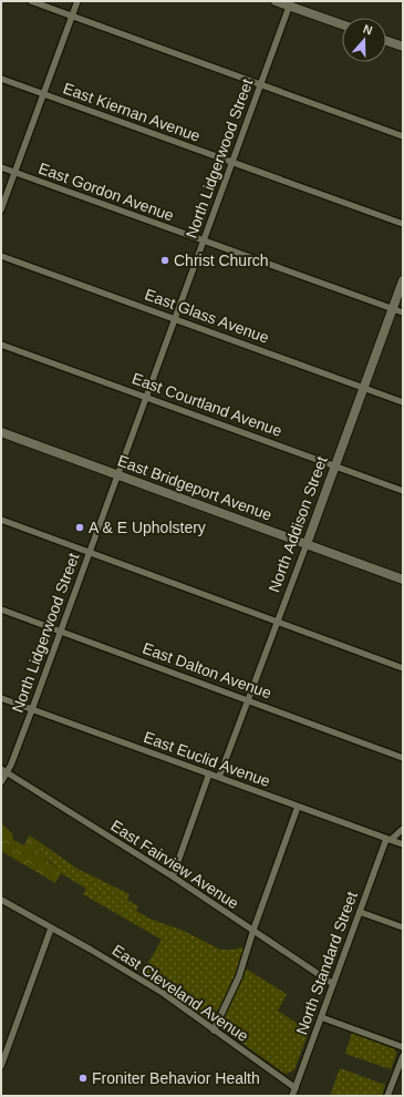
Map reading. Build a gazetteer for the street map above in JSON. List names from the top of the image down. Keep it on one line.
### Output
{"streets":{"street":["East Kiernan Avenue","North Lidgerwood Street","East Gordon Avenue","East Glass Avenue","East Courtland Avenue","East Bridgeport Avenue","North Addison Street","East Dalton Avenue","East Euclid Avenue","East Fairview Avenue","North Standard Street","East Cleveland Avenue"]},"crossings":[["East Kiernan Avenue","North Lidgerwood Street"],["North Lidgerwood Street","East Gordon Avenue"],["North Lidgerwood Street","East Glass Avenue"],["North Lidgerwood Street","East Courtland Avenue"],["North Lidgerwood Street","East Bridgeport Avenue"],["North Lidgerwood Street","East Dalton Avenue"],["North Lidgerwood Street","East Euclid Avenue"],["North Lidgerwood Street","East Fairview Avenue"],["East Gordon Avenue","North Addison Street"],["East Glass Avenue","North Addison Street"],["East Courtland Avenue","North Addison Street"],["East Bridgeport Avenue","North Addison Street"],["North Addison Street","East Dalton Avenue"],["North Addison Street","East Euclid Avenue"],["East Euclid Avenue","North Standard Street"],["East Fairview Avenue","North Standard Street"],["North Standard Street","East Cleveland Avenue"]],"places":["Christ Church","A & E Upholstery","Froniter Behavior Health"],"north":"top"}
